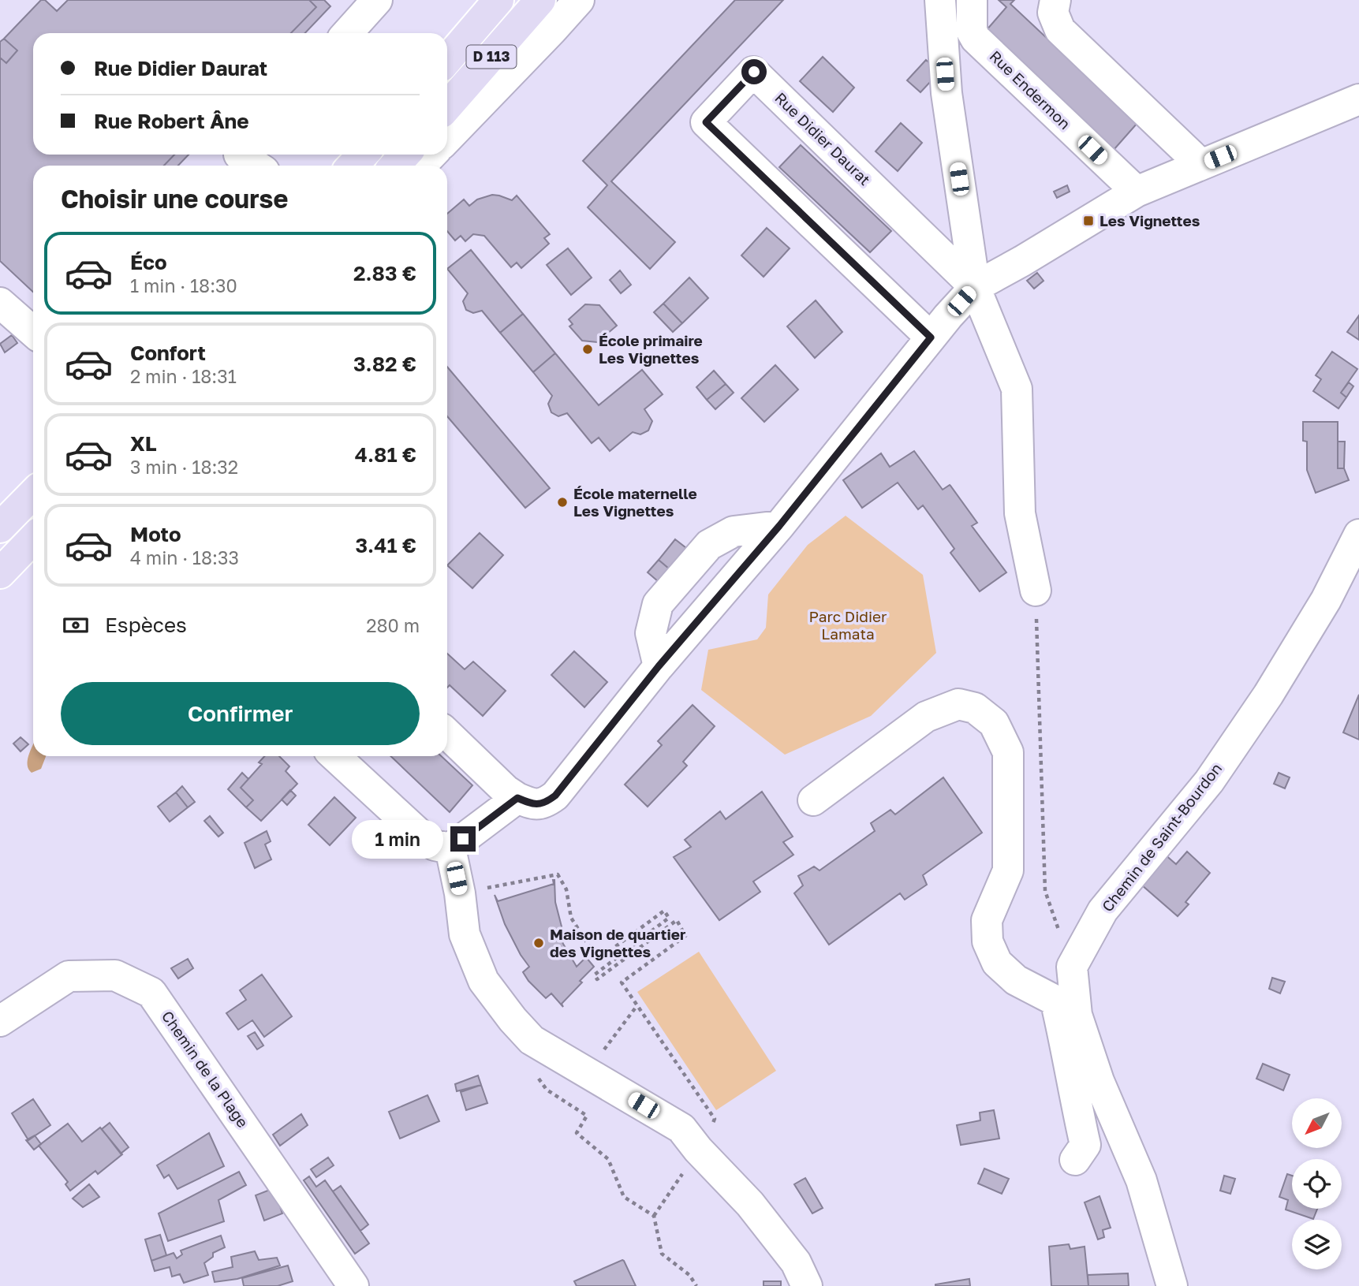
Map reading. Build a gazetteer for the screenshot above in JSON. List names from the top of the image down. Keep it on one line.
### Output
{"streets":{"main road":["D 113"],"street":["Rue Endermon","Rue Didier Daurat","Chemin de Saint-Bourdon","Chemin de la Plage"]},"parks":["Parc Didier Lamata"],"places":{"transit":["Les Vignettes"],"other":["École primaire Les Vignettes","École maternelle Les Vignettes","Maison de quartier des Vignettes"]},"north":"bottom left","page":{"banner":["Rue Didier Daurat","Rue Robert Âne"],"heading":"Choisir une course","list":[{"name":"Éco","note":"1 min · 18:30","value":"2.83 €"},{"name":"Confort","note":"2 min · 18:31","value":"3.82 €"},{"name":"XL","note":"3 min · 18:32","value":"4.81 €"},{"name":"Moto","note":"4 min · 18:33","value":"3.41 €"}],"pay":["Espèces","280 m"],"buttons":"Confirmer","bubble":"1 min"}}
